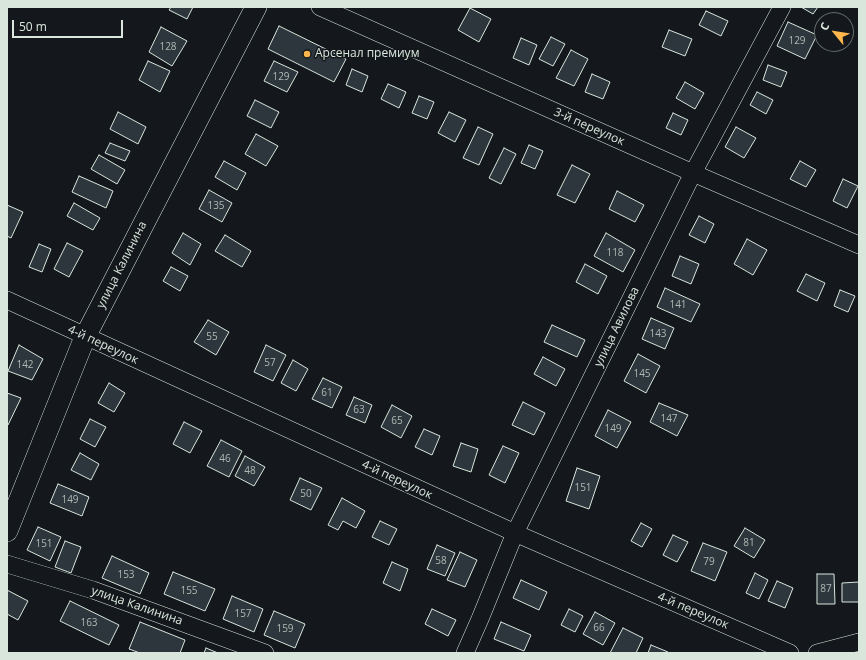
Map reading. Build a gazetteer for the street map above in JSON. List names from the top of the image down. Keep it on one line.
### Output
{"streets":{"main road":["улица Калинина"],"street":["3-й переулок","улица Авилова","4-й переулок"]},"crossings":[["3-й переулок","улица Авилова"],["улица Калинина","4-й переулок"],["улица Авилова","4-й переулок"]],"places":["Арсенал премиум"],"house_numbers":["129","128","129","135","118","141","143","55","57","142","145","61","63","147","65","149","46","48","151","50","149","81","151","58","79","153","87","155","157","163","66","159"],"scale_bar":"50 m","north":"top left"}
